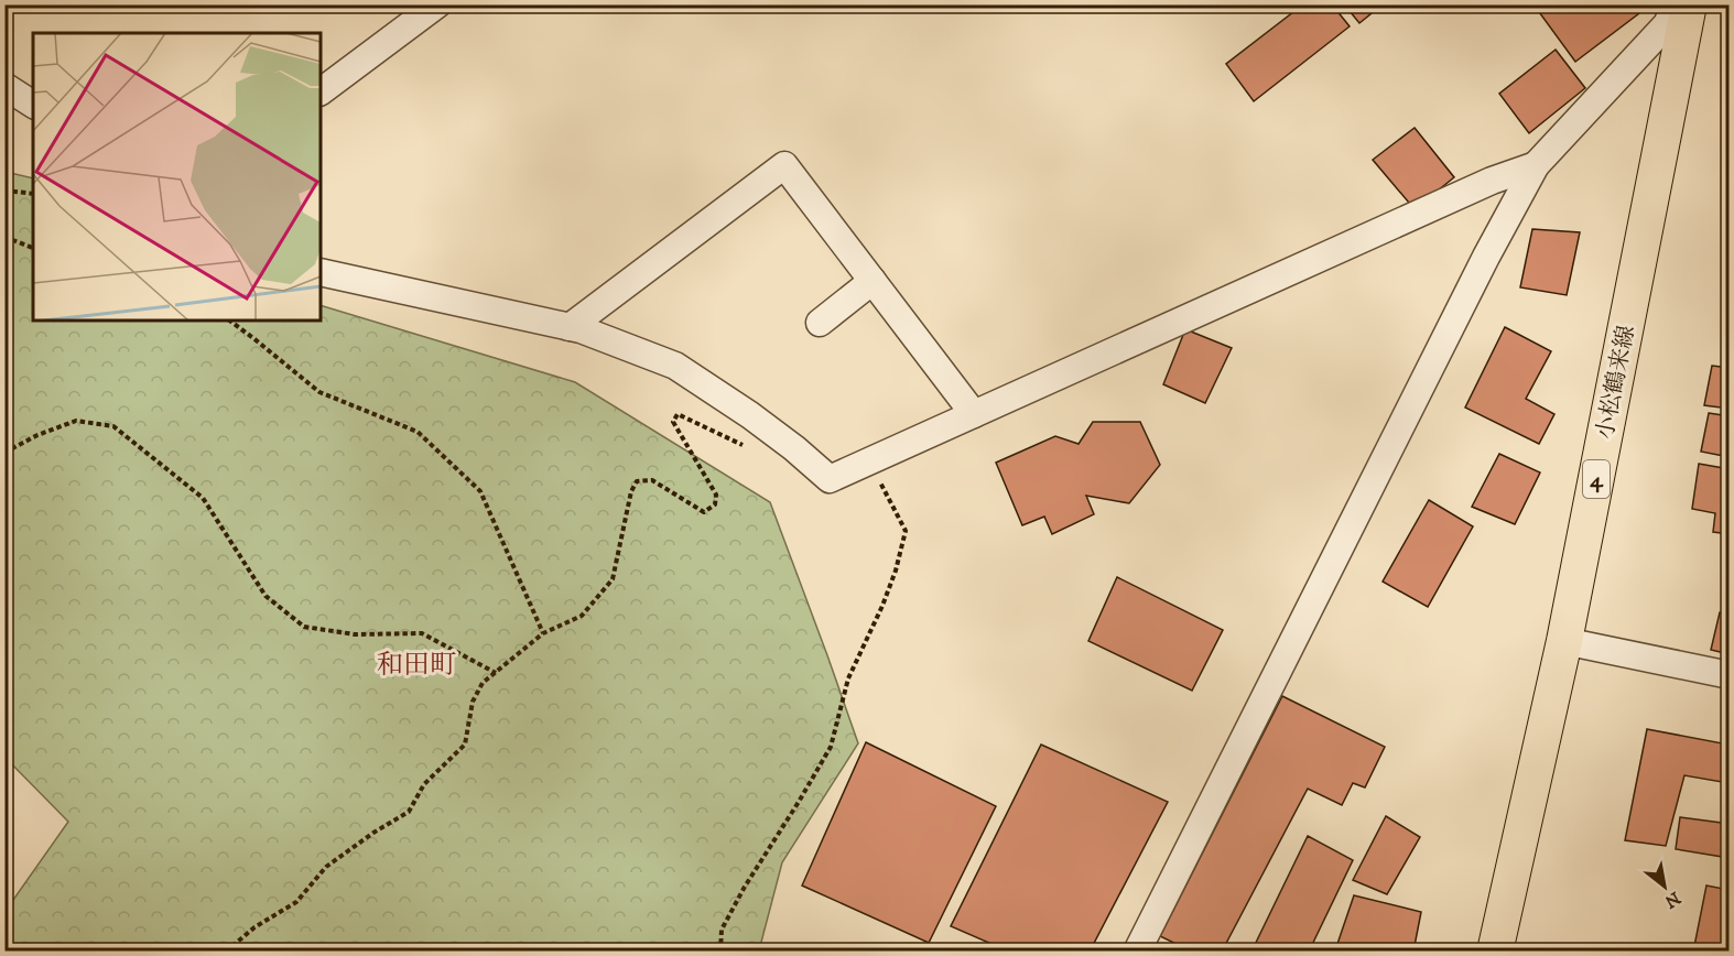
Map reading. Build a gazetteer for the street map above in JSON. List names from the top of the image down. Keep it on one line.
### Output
{"streets":{"main road":["小松鶴来線","4"]},"districts":["和田町"],"north":"bottom right"}
